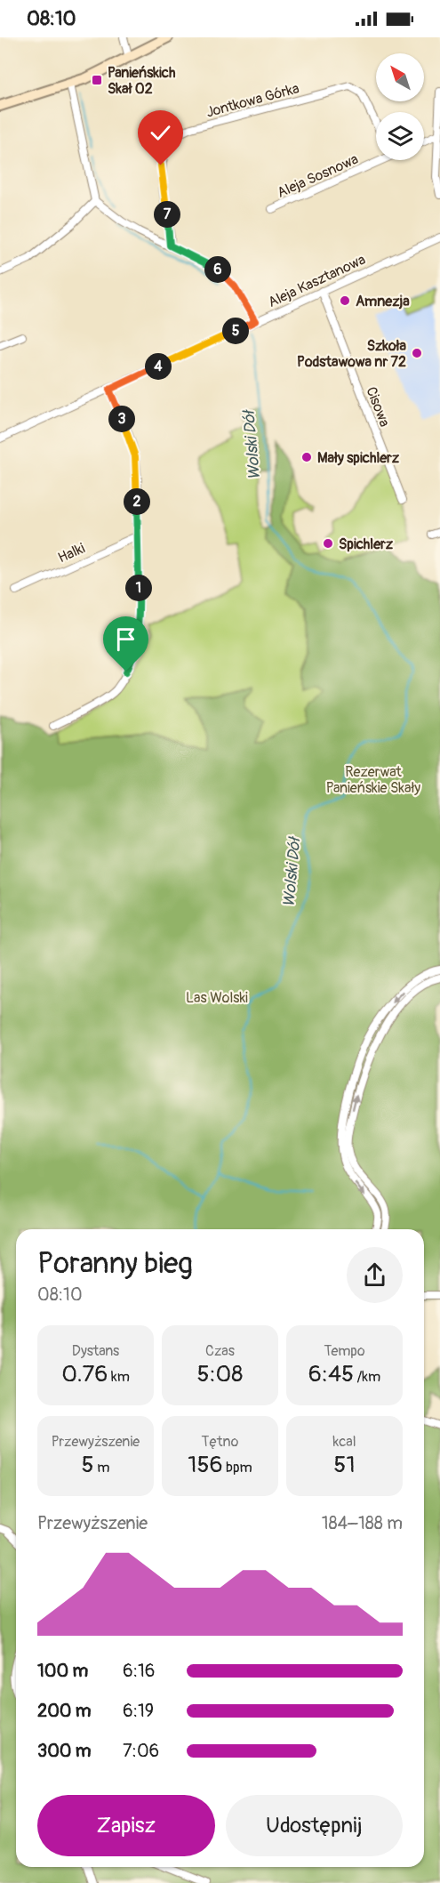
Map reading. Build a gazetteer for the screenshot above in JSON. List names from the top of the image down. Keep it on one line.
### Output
{"streets":{"street":["Jontkowa Górka","Aleja Sosnowa","Aleja Kasztanowa","Cisowa","Halki"]},"crossings":[["Aleja Kasztanowa","Cisowa"]],"water":["Wolski Dół"],"parks":["Rezerwat Panieńskie Skały","Las Wolski"],"places":{"transit":["Panieńskich Skał 02"],"other":["Amnezja","Szkoła Podstawowa nr 72","Mały spichlerz","Spichlerz"]},"north":"top left","page":{"status":"08:10","pins":["7","6","5","4","3","2","1"],"heading":["Poranny bieg","08:10"],"stats":[["Dystans","0.76 km"],["Czas","5:08"],["Tempo","6:45 /km"],["Przewyższenie","5 m"],["Tętno","156 bpm"],["kcal","51"]],"chart":["Przewyższenie","184–188 m"],"list":[{"name":"100 m","note":"6:16"},{"name":"200 m","note":"6:19"},{"name":"300 m","note":"7:06"}],"buttons":["Zapisz","Udostępnij"]}}
